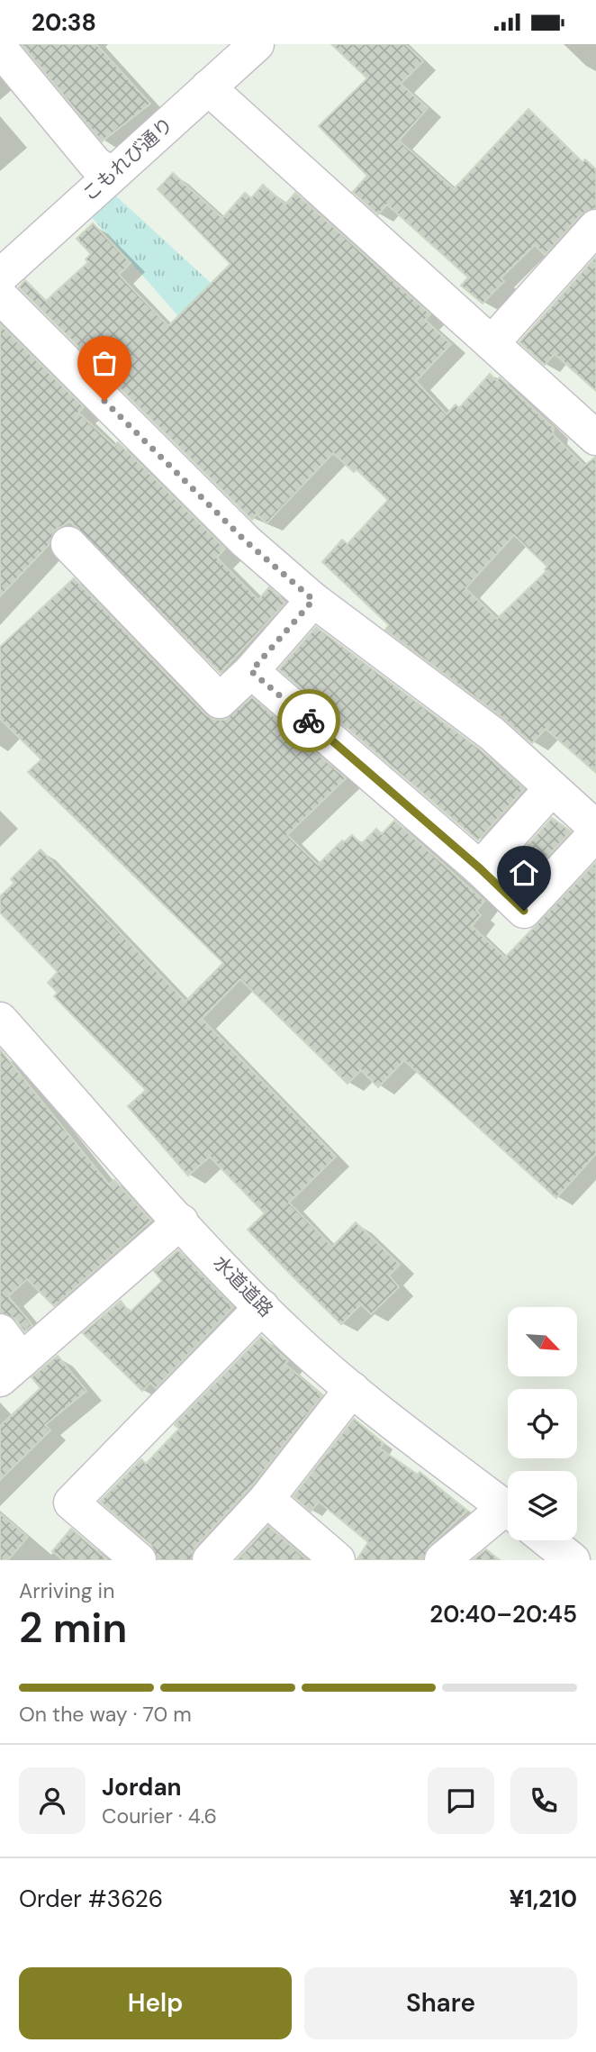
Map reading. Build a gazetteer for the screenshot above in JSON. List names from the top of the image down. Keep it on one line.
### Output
{"streets":{"street":["こもれび通り","水道道路"]},"north":"bottom right","page":{"status":"20:38","heading":["2 min","Arriving in","20:40–20:45"],"panel":["Jordan","Courier · 4.6","Order #3626","¥1,210"],"bar":"On the way · 70 m","buttons":["Help","Share"]}}
